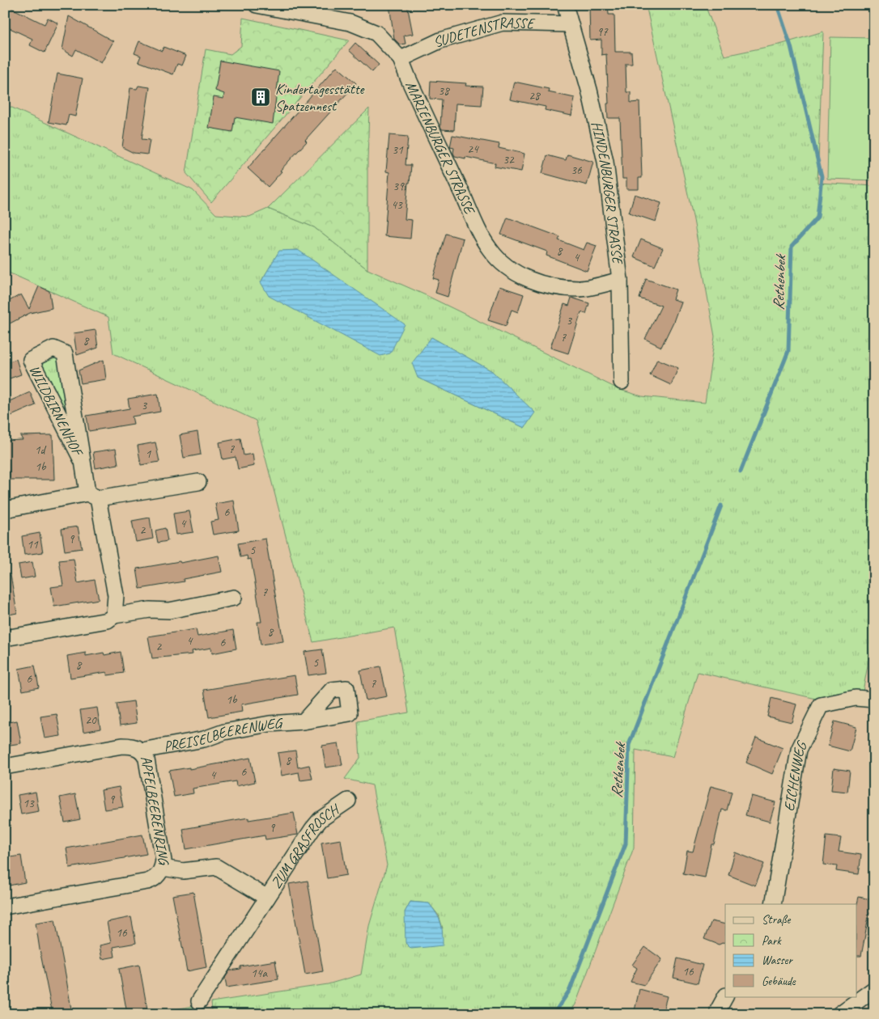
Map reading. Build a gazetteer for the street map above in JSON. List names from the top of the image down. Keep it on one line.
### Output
{"streets":{"street":["SUDETENSTRASSE","MARIENBURGER STRASSE","HINDENBURGER STRASSE","WILDBIRNENHOF","PREISELBEERENWEG","EICHENWEG","APFELBEERENRING","ZUM GRASFROSCH"]},"crossings":[["SUDETENSTRASSE","MARIENBURGER STRASSE"],["SUDETENSTRASSE","HINDENBURGER STRASSE"],["MARIENBURGER STRASSE","HINDENBURGER STRASSE"],["PREISELBEERENWEG","APFELBEERENRING"],["APFELBEERENRING","ZUM GRASFROSCH"]],"water":["Rethenbek"],"places":{"building":["Kindertagesstätte Spatzennest"]},"house_numbers":["97","38","28","24","31","32","36","39","43","8","4","3","7","8","3","7","1d","1","1b","6","4","2","9","11","5","7","8","4","6","2","5","8","6","7","1b","20","8","6","4","9","13","9","16","16","14a"],"legend":["Straße","Park","Wasser","Gebäude"]}
